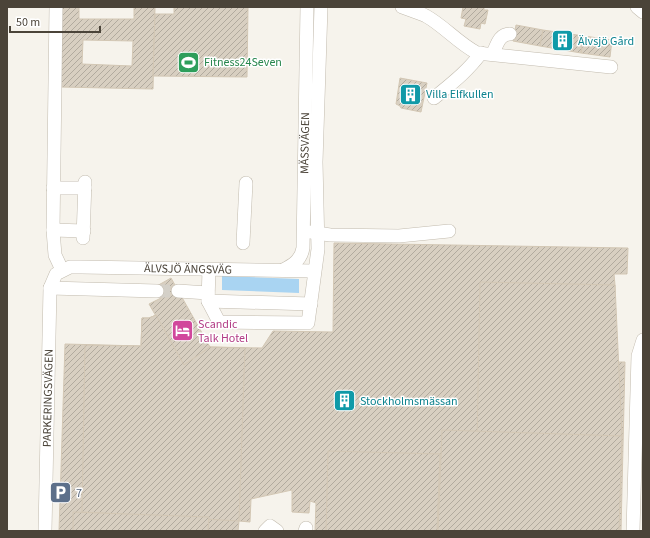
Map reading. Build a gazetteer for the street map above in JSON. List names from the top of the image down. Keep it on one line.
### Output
{"streets":{"street":["MÄSSVÄGEN","ÄLVSJÖ ÄNGSVÄG","PARKERINGSVÄGEN"]},"crossings":[["MÄSSVÄGEN","ÄLVSJÖ ÄNGSVÄG"],["ÄLVSJÖ ÄNGSVÄG","PARKERINGSVÄGEN"]],"places":{"building":["Älvsjö Gård","Villa Elfkullen","Stockholmsmässan"],"sports":["Fitness24Seven"],"hotel":["Scandic Talk Hotel"],"parking":["7"]},"scale_bar":"50 m"}
